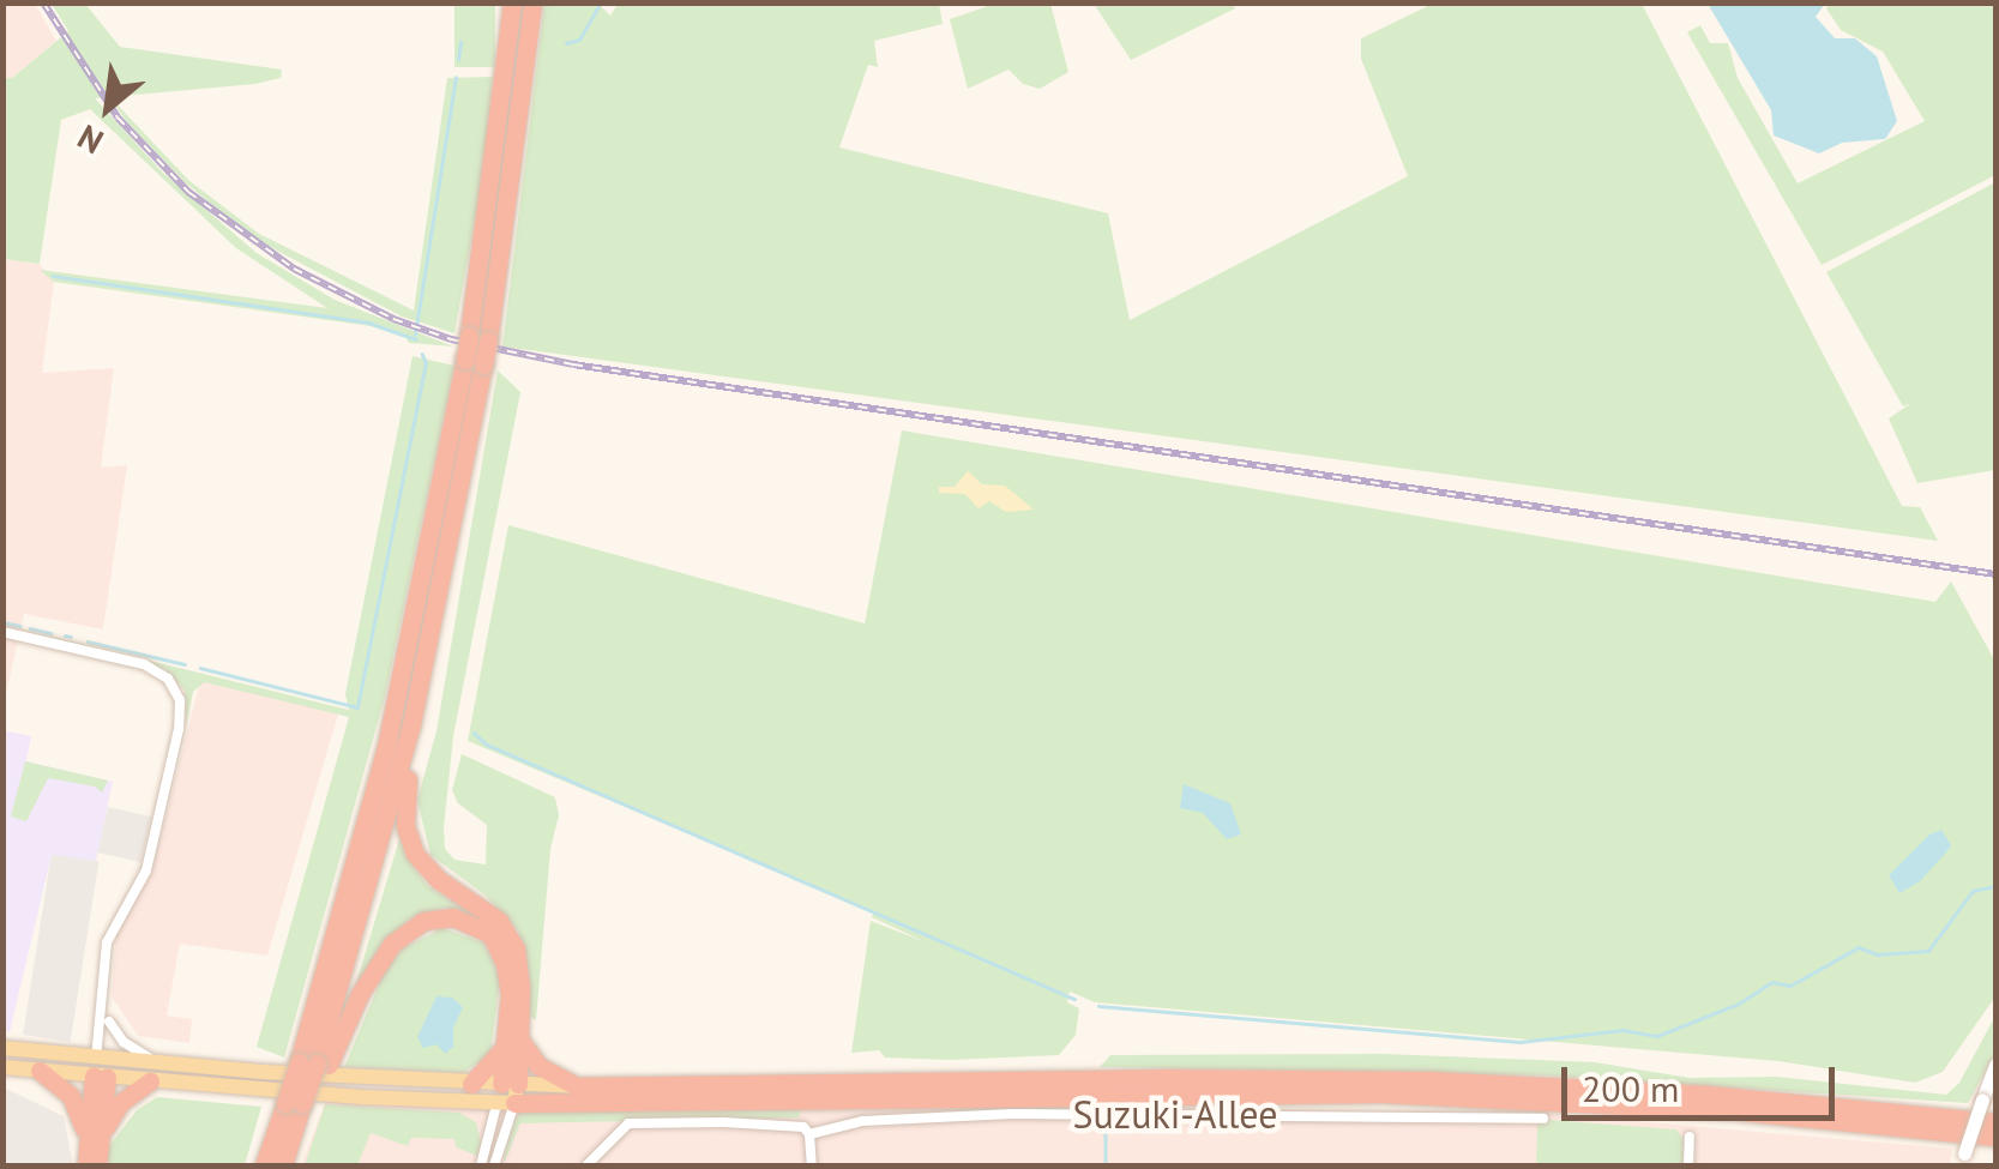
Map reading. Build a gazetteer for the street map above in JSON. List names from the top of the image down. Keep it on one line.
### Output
{"streets":{"street":["Suzuki-Allee"]},"scale_bar":"200 m","north":"bottom left"}
